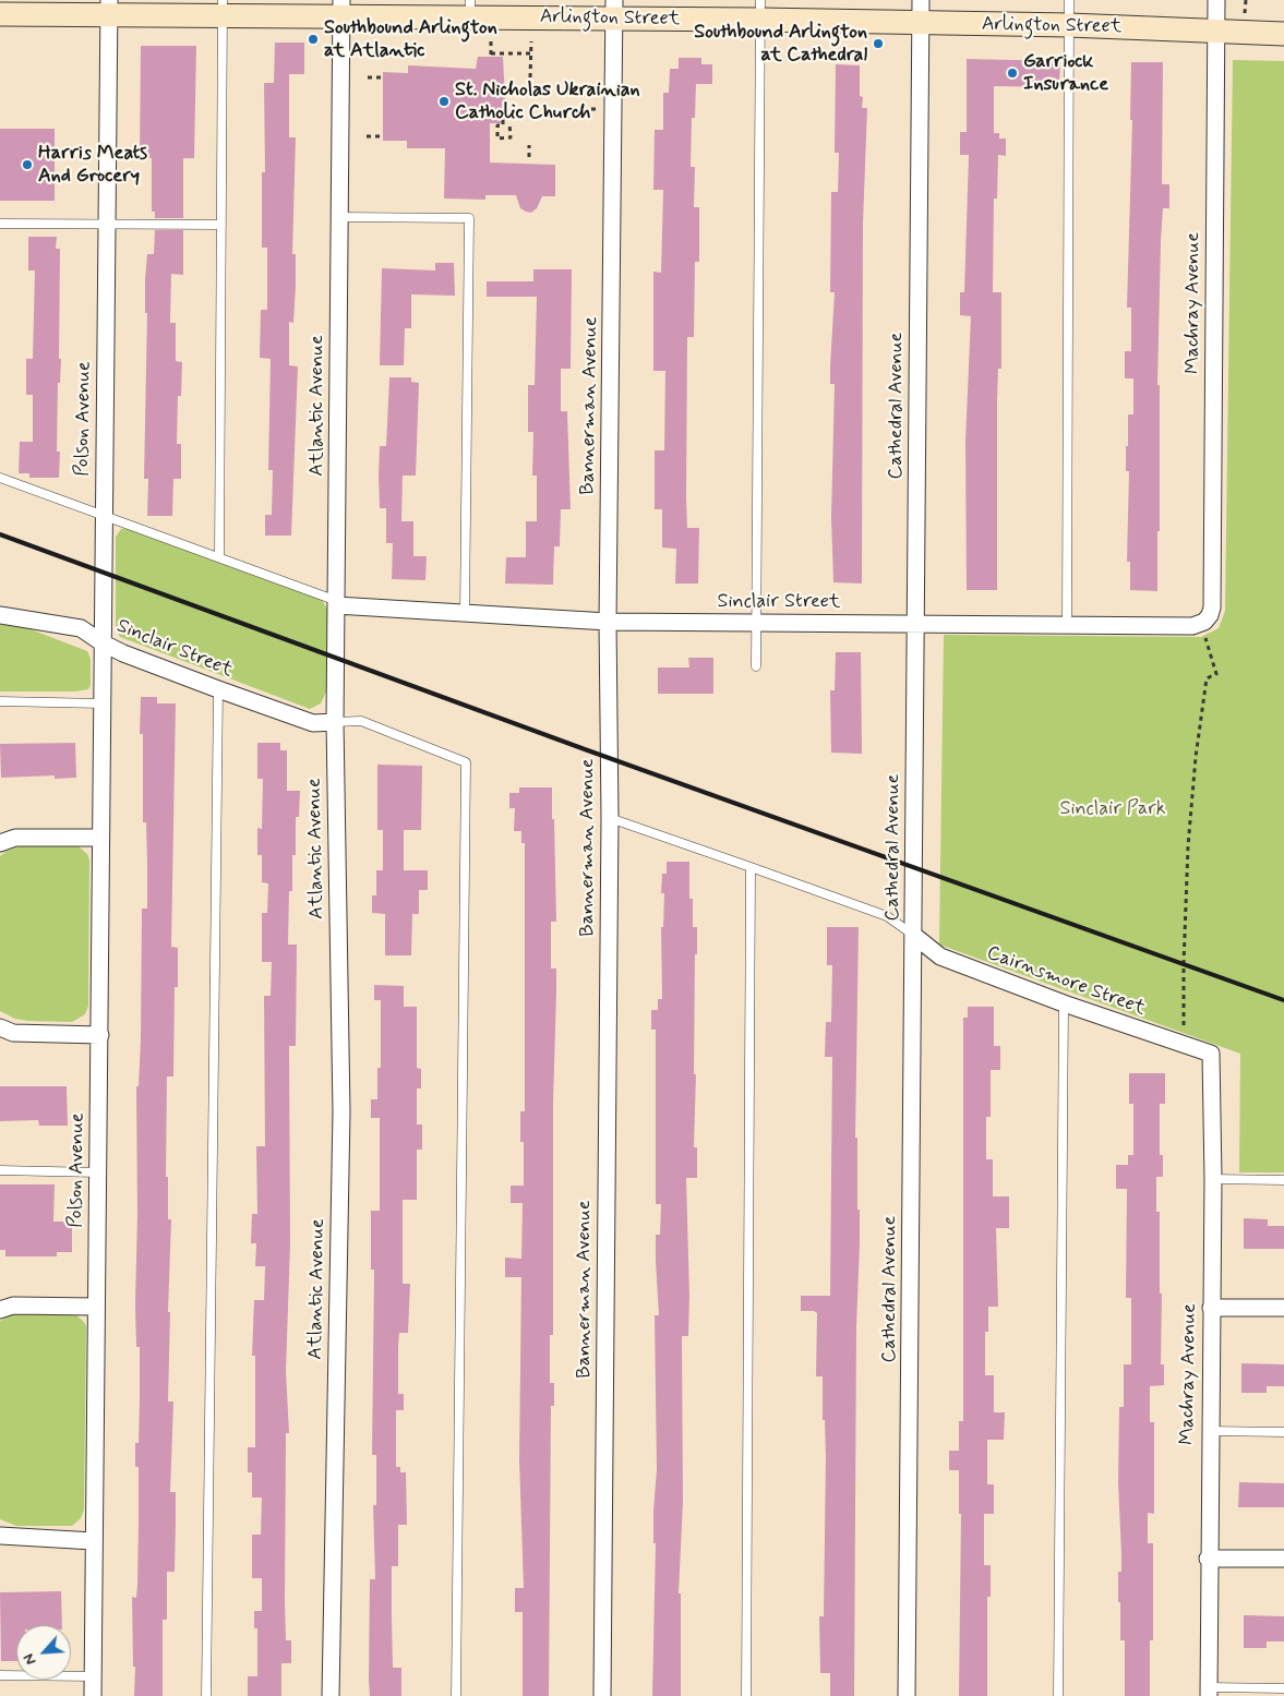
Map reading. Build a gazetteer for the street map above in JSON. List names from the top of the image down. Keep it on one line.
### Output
{"streets":{"main road":["Arlington Street"],"street":["Machray Avenue","Atlantic Avenue","Bannerman Avenue","Cathedral Avenue","Polson Avenue","Sinclair Street","Cairnsmore Street"]},"crossings":[["Arlington Street","Machray Avenue"],["Arlington Street","Atlantic Avenue"],["Arlington Street","Bannerman Avenue"],["Arlington Street","Cathedral Avenue"],["Arlington Street","Polson Avenue"],["Machray Avenue","Sinclair Street"],["Machray Avenue","Cairnsmore Street"],["Atlantic Avenue","Sinclair Street"],["Bannerman Avenue","Sinclair Street"],["Cathedral Avenue","Sinclair Street"],["Cathedral Avenue","Cairnsmore Street"],["Polson Avenue","Sinclair Street"]],"parks":["Sinclair Park"],"places":["Southbound Arlington at Atlantic","Southbound Arlington at Cathedral","Garriock Insurance","St. Nicholas Ukrainian Catholic Church","Harris Meats And Grocery"],"north":"bottom left"}
